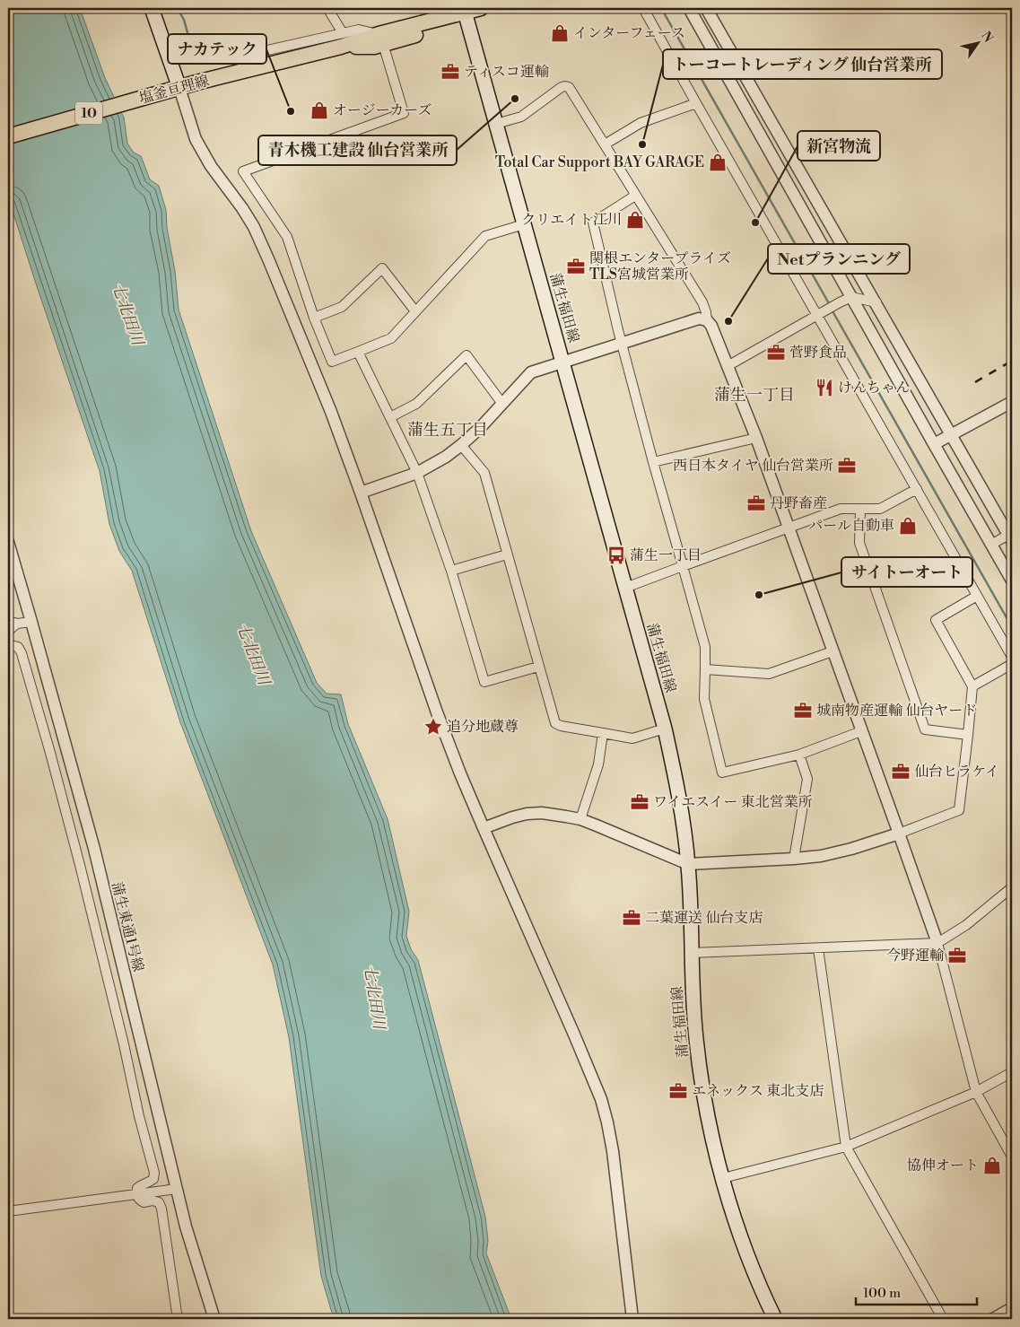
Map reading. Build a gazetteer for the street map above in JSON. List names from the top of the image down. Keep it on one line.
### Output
{"streets":{"main road":["塩釜亘理線","10","蒲生福田線"],"street":["蒲生東通1号線"]},"crossings":[["塩釜亘理線","蒲生福田線"]],"districts":["蒲生一丁目","蒲生五丁目"],"water":["七北田川"],"places":{"shop":["インターフェース","オージーカーズ","Total Car Support BAY GARAGE","クリエイト江川","パール自動車","協伸オート"],"office":["ティスコ運輸","関根エンタープライズ TLS宮城営業所","菅野食品","西日本タイヤ 仙台営業所","丹野畜産","城南物産運輸 仙台ヤード","仙台ヒラケイ","ワイエスイー 東北営業所","二葉運送 仙台支店","今野運輸","エネックス 東北支店"],"other":["青木機工建設 仙台営業所","ナカテック","トーコートレーディング 仙台営業所","新宮物流","Netプランニング","サイトーオート"],"restaurant":["けんちゃん"],"bus stop":["蒲生一丁目"],"place":["追分地蔵尊"]},"scale_bar":"100 m","north":"top right"}
